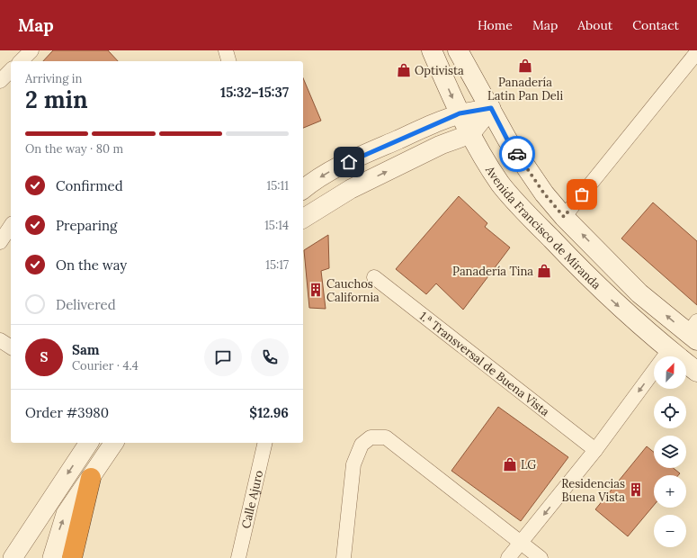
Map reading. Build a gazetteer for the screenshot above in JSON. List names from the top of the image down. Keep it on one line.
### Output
{"streets":{"main road":["Avenida Francisco de Miranda"],"street":["1.ª Transversal de Buena Vista","Calle Ajuro"]},"places":{"shop":["Panadería Latin Pan Deli","Optivista","Panadería Tina","LG"],"building":["Cauchos California","Residencias Buena Vista"]},"north":"top right","page":{"header":"Map","nav":["Home","Map","About","Contact"],"heading":["2 min","Arriving in","15:32–15:37"],"panel":["Sam","Courier · 4.4","Order #3980","$12.96"],"bar":"On the way · 80 m","list":[["Confirmed","15:11"],["Preparing","15:14"],["On the way","15:17"],"Delivered"],"round":"S","map_buttons":["+","−"]}}
